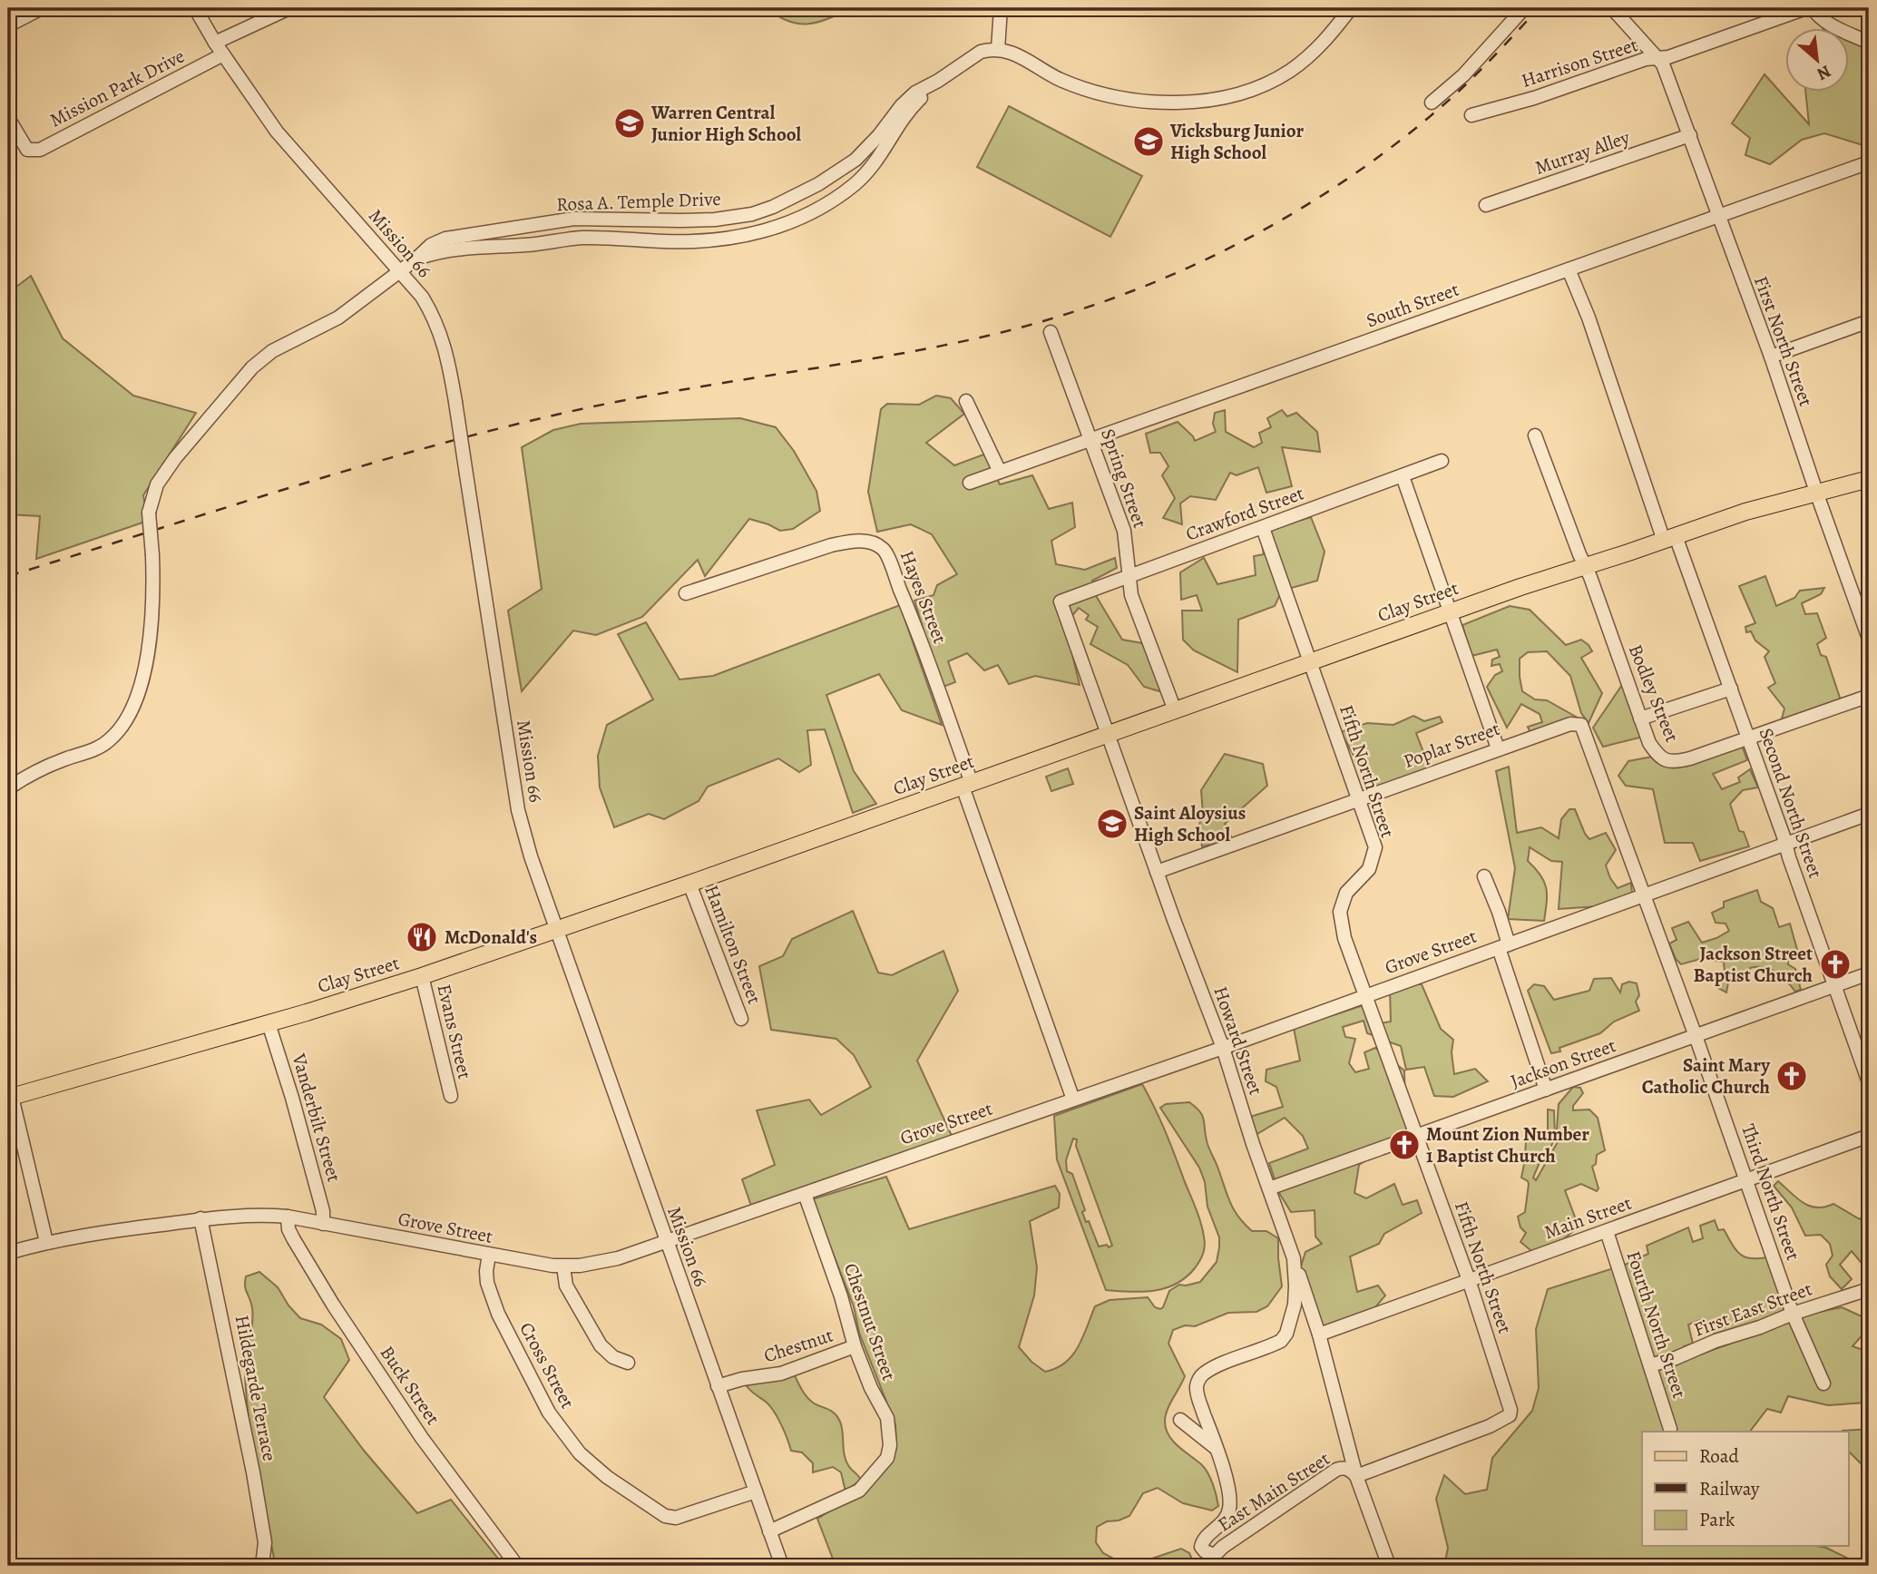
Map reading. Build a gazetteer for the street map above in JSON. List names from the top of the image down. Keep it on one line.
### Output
{"streets":{"main road":["Clay Street"],"street":["Harrison Street","Mission Park Drive","Murray Alley","Rosa A. Temple Drive","Mission 66","South Street","First North Street","Spring Street","Crawford Street","Hayes Street","Bodley Street","Poplar Street","Fifth North Street","Second North Street","Hamilton Street","Grove Street","Evans Street","Howard Street","Jackson Street","Vanderbilt Street","Third North Street","Main Street","First East Street","Chestnut Street","Fourth North Street","Chestnut","Cross Street","Buck Street","Hildegarde Terrace","East Main Street"]},"crossings":[["Harrison Street","First North Street"],["Mission Park Drive","Mission 66"],["Murray Alley","First North Street"],["Rosa A. Temple Drive","Mission 66"],["Mission 66","Clay Street"],["Mission 66","Grove Street"],["Mission 66","Chestnut Street"],["Mission 66","Chestnut"],["Mission 66","Cross Street"],["South Street","First North Street"],["South Street","Spring Street"],["South Street","Second North Street"],["First North Street","Clay Street"],["Spring Street","Crawford Street"],["Spring Street","Clay Street"],["Crawford Street","Fifth North Street"],["Crawford Street","Howard Street"],["Hayes Street","Clay Street"],["Hayes Street","Grove Street"],["Clay Street","Bodley Street"],["Clay Street","Fifth North Street"],["Clay Street","Second North Street"],["Clay Street","Hamilton Street"],["Clay Street","Evans Street"],["Clay Street","Howard Street"],["Clay Street","Vanderbilt Street"],["Bodley Street","Second North Street"],["Poplar Street","Fifth North Street"],["Poplar Street","Howard Street"],["Poplar Street","Third North Street"],["Fifth North Street","Grove Street"],["Fifth North Street","Jackson Street"],["Fifth North Street","Main Street"],["Fifth North Street","East Main Street"],["Second North Street","Grove Street"],["Second North Street","Jackson Street"],["Grove Street","Howard Street"],["Grove Street","Vanderbilt Street"],["Grove Street","Third North Street"],["Grove Street","Chestnut Street"],["Grove Street","Cross Street"],["Grove Street","Buck Street"],["Grove Street","Hildegarde Terrace"],["Howard Street","Jackson Street"],["Howard Street","East Main Street"],["Jackson Street","Third North Street"],["Third North Street","Main Street"],["Third North Street","First East Street"],["Main Street","Fourth North Street"],["First East Street","Fourth North Street"],["Chestnut Street","Chestnut"]],"places":{"school or university":["Warren Central Junior High School","Vicksburg Junior High School","Saint Aloysius High School"],"restaurant":["McDonald's"],"church":["Jackson Street Baptist Church","Saint Mary Catholic Church","Mount Zion Number 1 Baptist Church"]},"legend":["Road","Railway","Park"],"north":"bottom right"}
